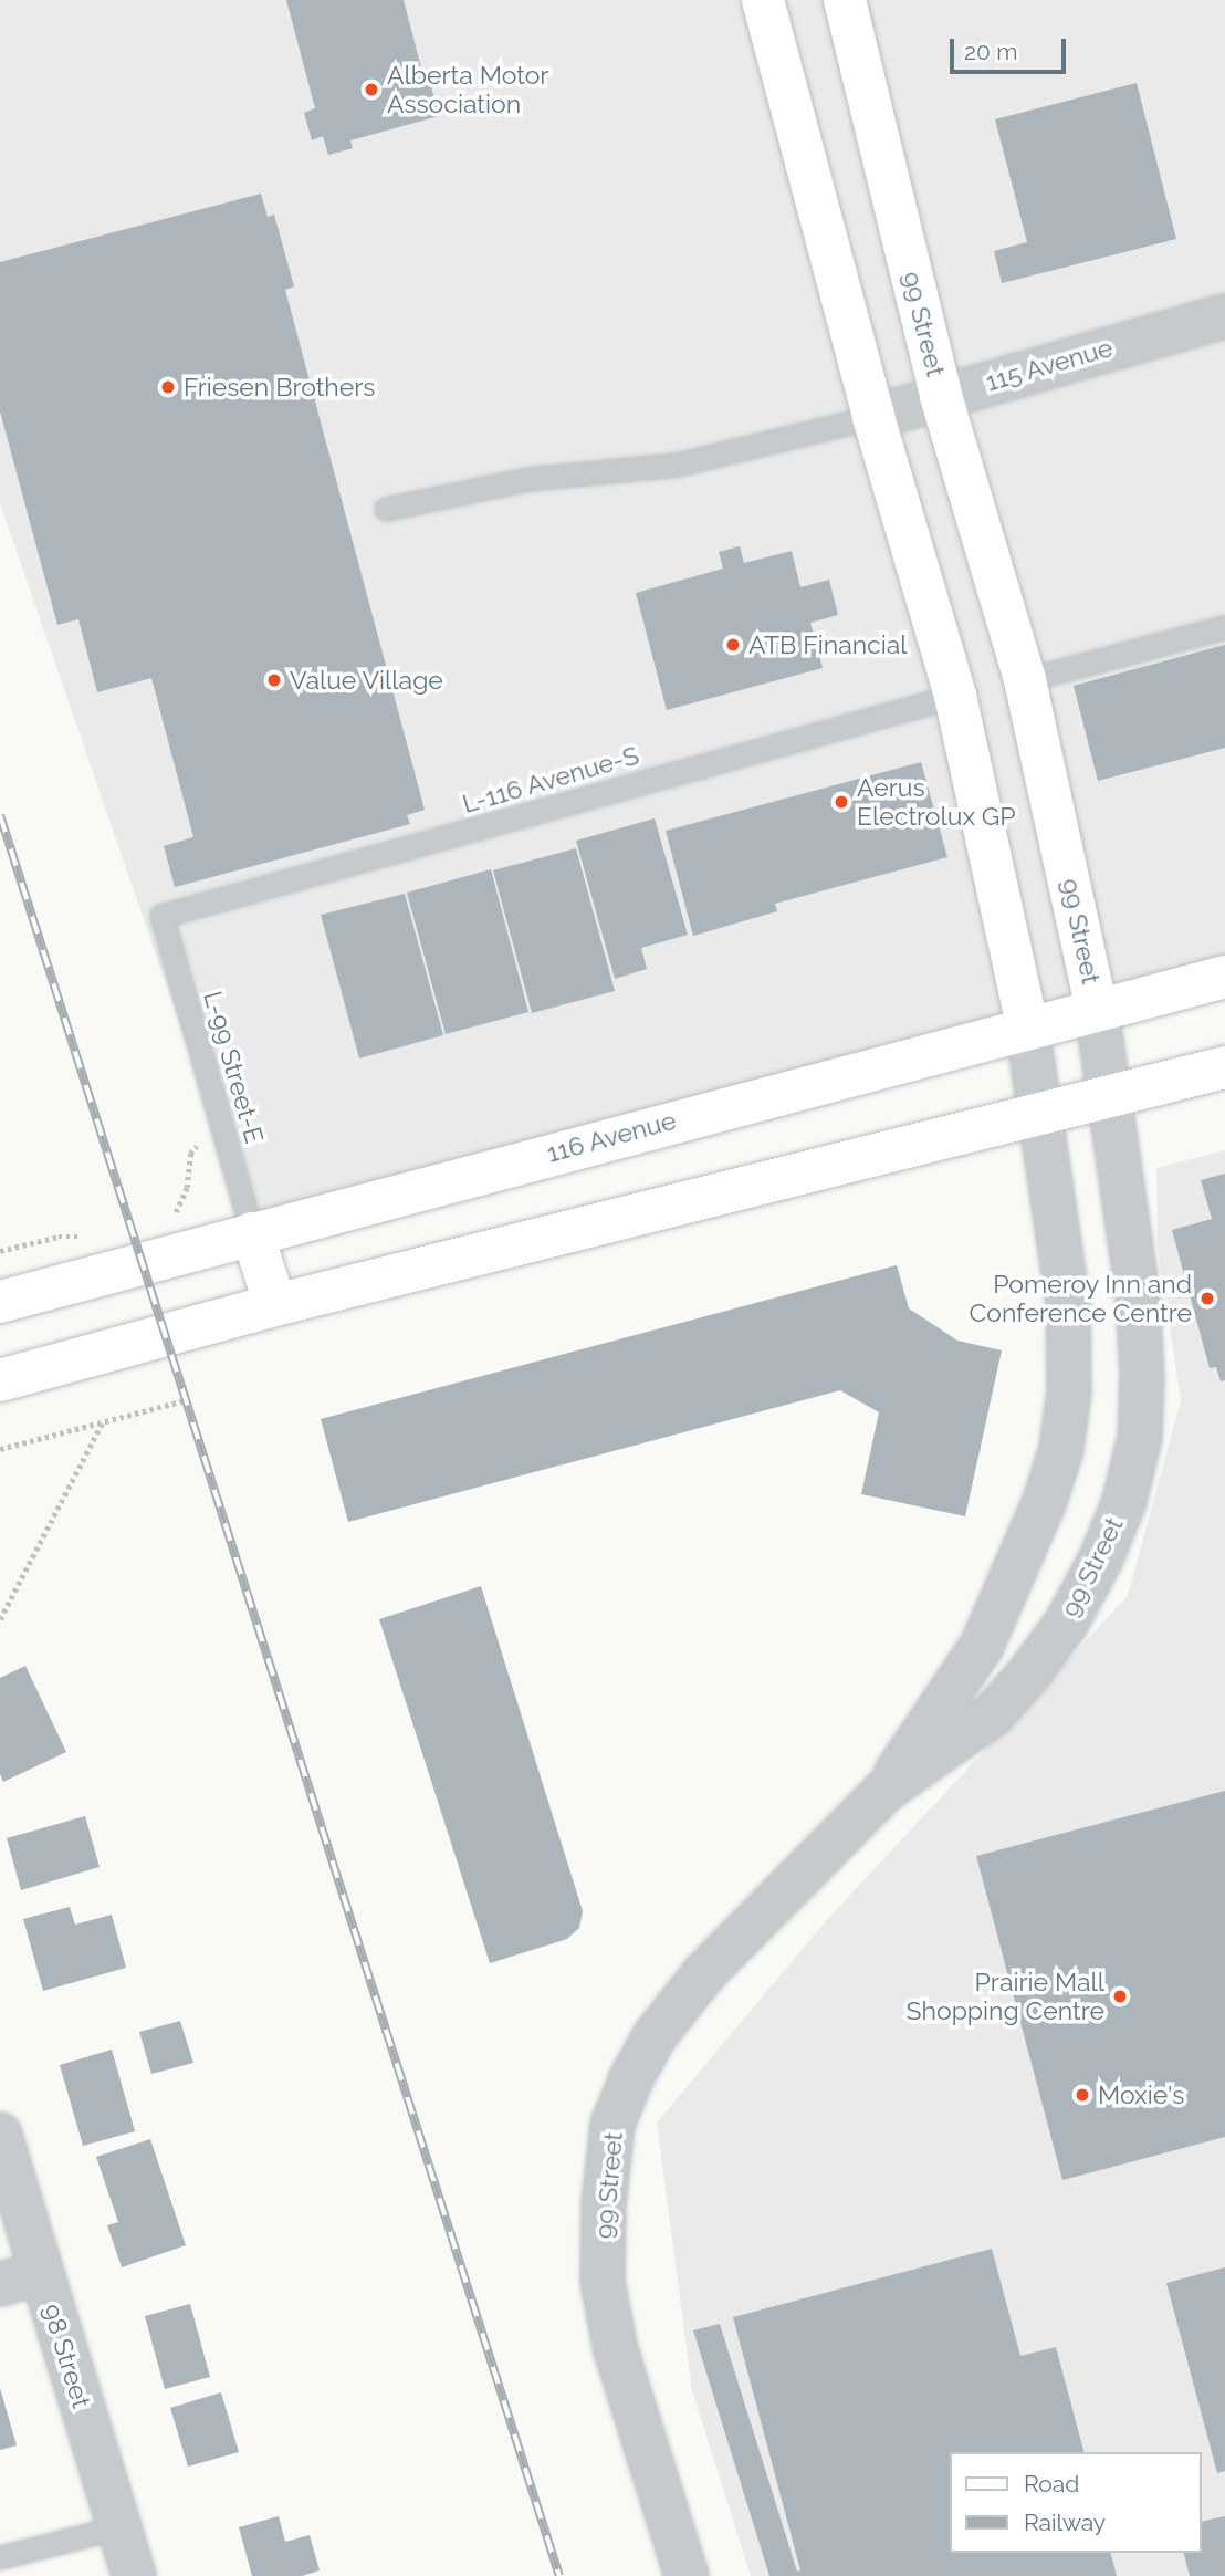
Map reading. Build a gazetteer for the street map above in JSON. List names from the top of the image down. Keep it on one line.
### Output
{"streets":{"main road":["99 Street","116 Avenue"],"street":["115 Avenue","98 Street"],"lane":["L-116 Avenue-S","L-99 Street-E"]},"crossings":[["99 Street","115 Avenue"],["99 Street","L-116 Avenue-S"],["99 Street","116 Avenue"],["L-116 Avenue-S","L-99 Street-E"],["L-99 Street-E","116 Avenue"]],"places":["Alberta Motor Association","Friesen Brothers","ATB Financial","Value Village","Aerus Electrolux GP","Pomeroy Inn and Conference Centre","Prairie Mall Shopping Centre","Moxie's"],"legend":["Road","Railway"],"scale_bar":"20 m"}
